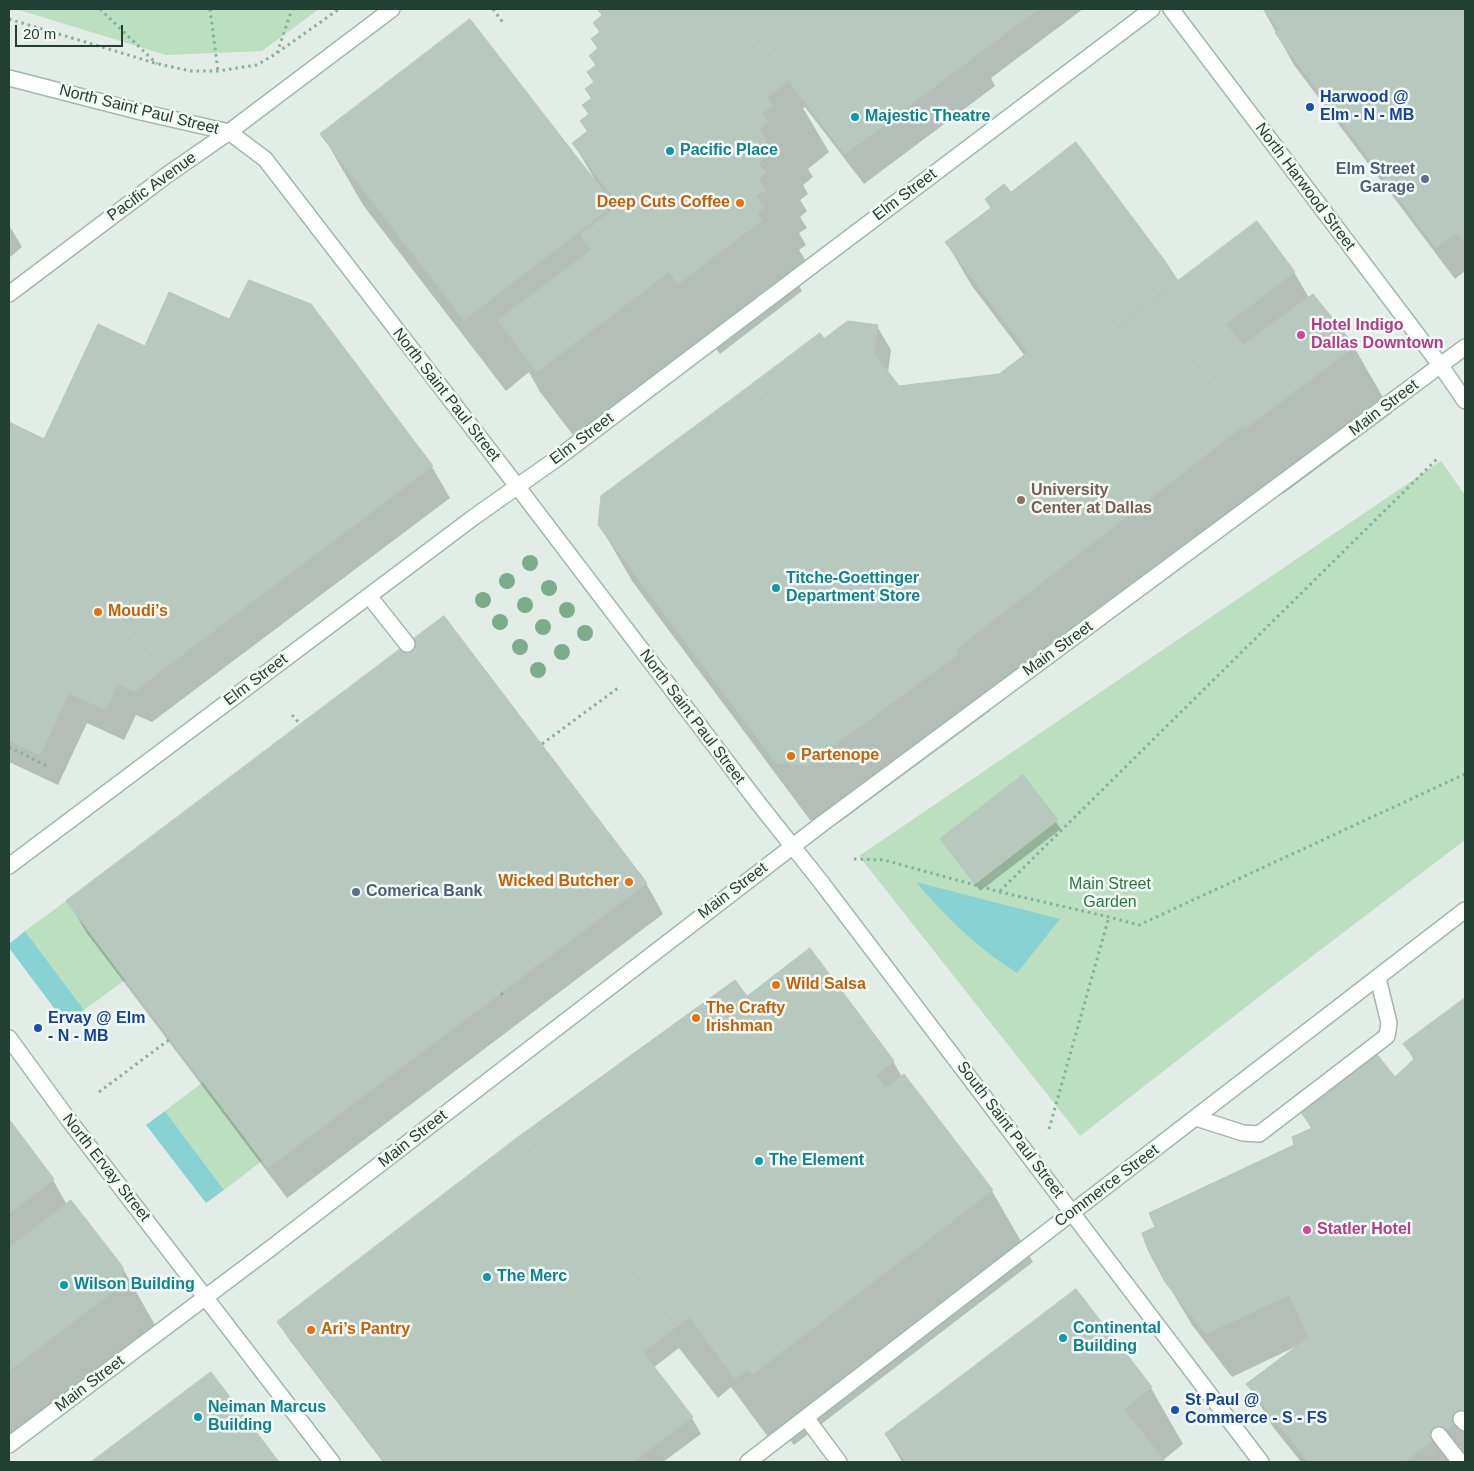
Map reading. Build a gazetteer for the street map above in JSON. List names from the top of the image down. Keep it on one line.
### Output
{"streets":{"main road":["North Saint Paul Street","Pacific Avenue","North Harwood Street","Elm Street","Main Street","South Saint Paul Street","North Ervay Street","Commerce Street"]},"crossings":[["North Saint Paul Street","Pacific Avenue"],["North Saint Paul Street","Elm Street"],["North Saint Paul Street","Main Street"],["North Saint Paul Street","South Saint Paul Street"],["North Harwood Street","Main Street"],["Main Street","South Saint Paul Street"],["Main Street","North Ervay Street"],["South Saint Paul Street","Commerce Street"]],"parks":["Main Street Garden"],"places":["Harwood @ Elm - N - MB","Majestic Theatre","Pacific Place","Elm Street Garage","Deep Cuts Coffee","Hotel Indigo Dallas Downtown","University Center at Dallas","Titche-Goettinger Department Store","Moudi’s","Partenope","Wicked Butcher","Comerica Bank","Wild Salsa","The Crafty Irishman","Ervay @ Elm - N - MB","The Element","Statler Hotel","The Merc","Wilson Building","Ari’s Pantry","Continental Building","St Paul @ Commerce - S - FS","Neiman Marcus Building"],"scale_bar":"20 m"}
